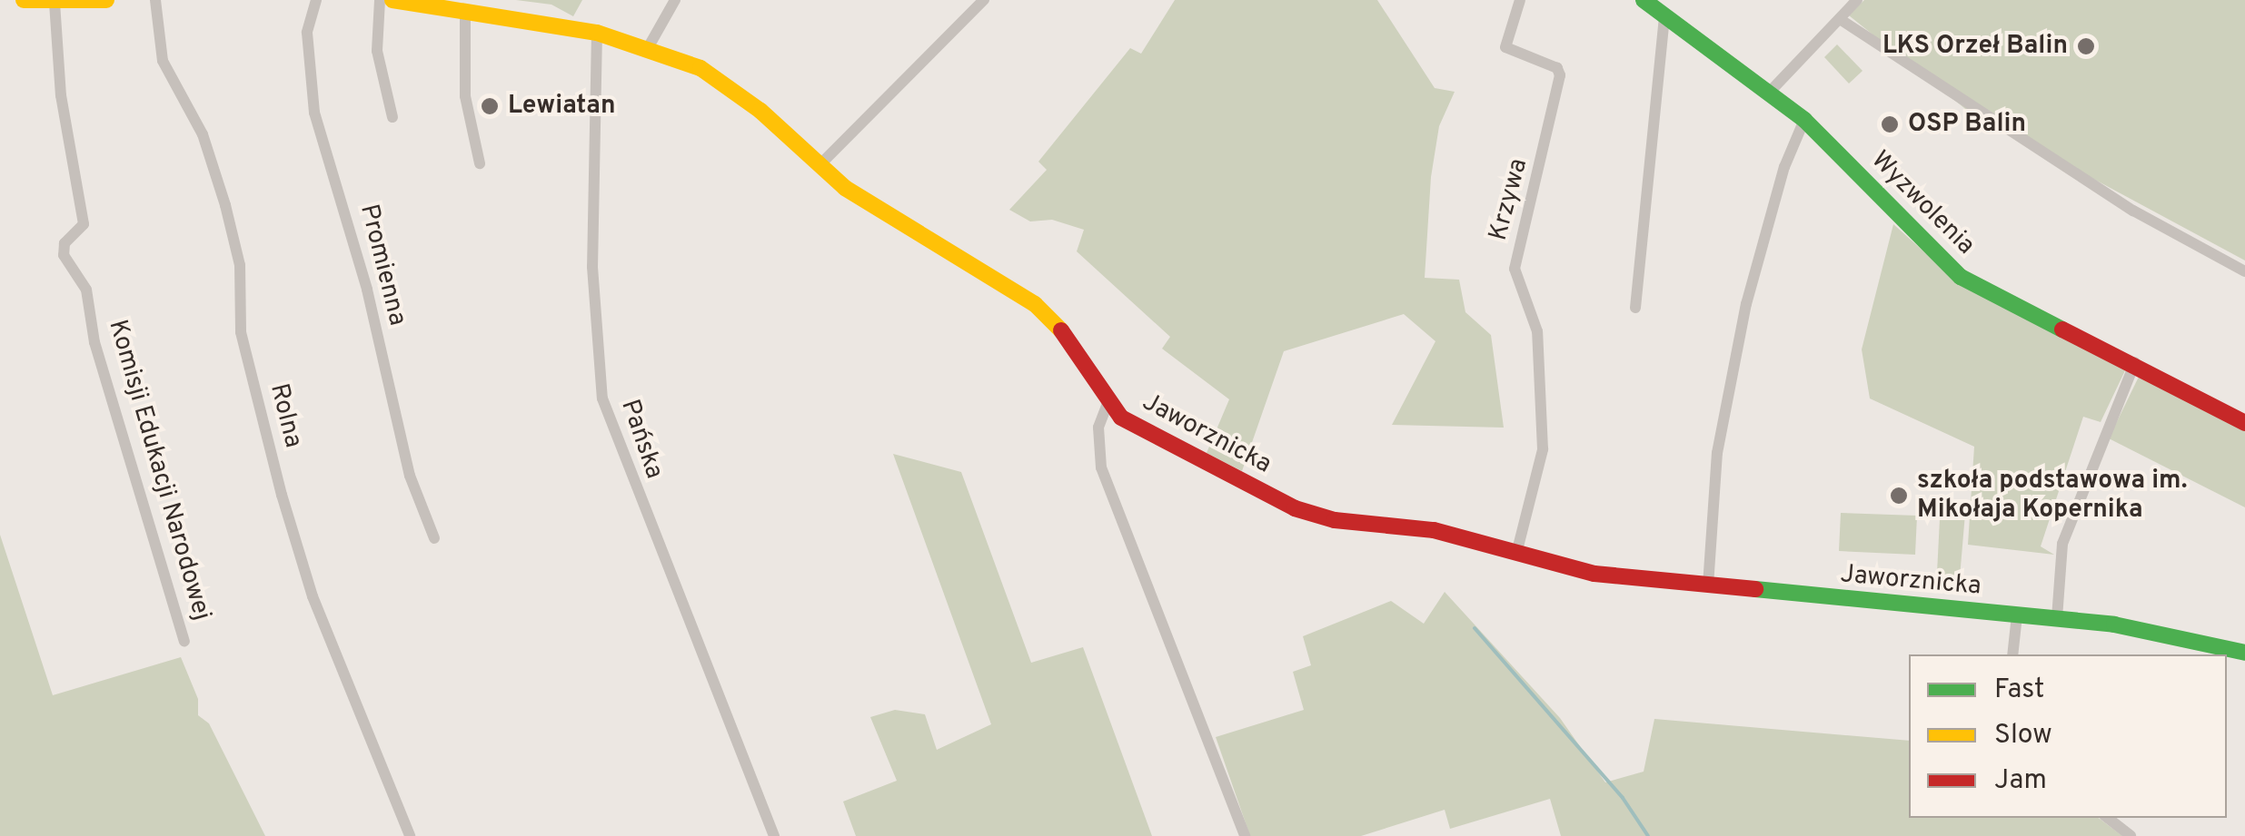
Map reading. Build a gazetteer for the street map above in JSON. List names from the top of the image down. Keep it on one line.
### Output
{"streets":{"street":["Krzywa","Wyzwolenia","Promienna","Rolna","Jaworznicka","Pańska","Komisji Edukacji Narodowej"]},"crossings":[["Krzywa","Jaworznicka"],["Jaworznicka","Pańska"]],"places":["LKS Orzeł Balin","Lewiatan","OSP Balin","szkoła podstawowa im. Mikołaja Kopernika"],"legend":["Fast","Slow","Jam"]}
